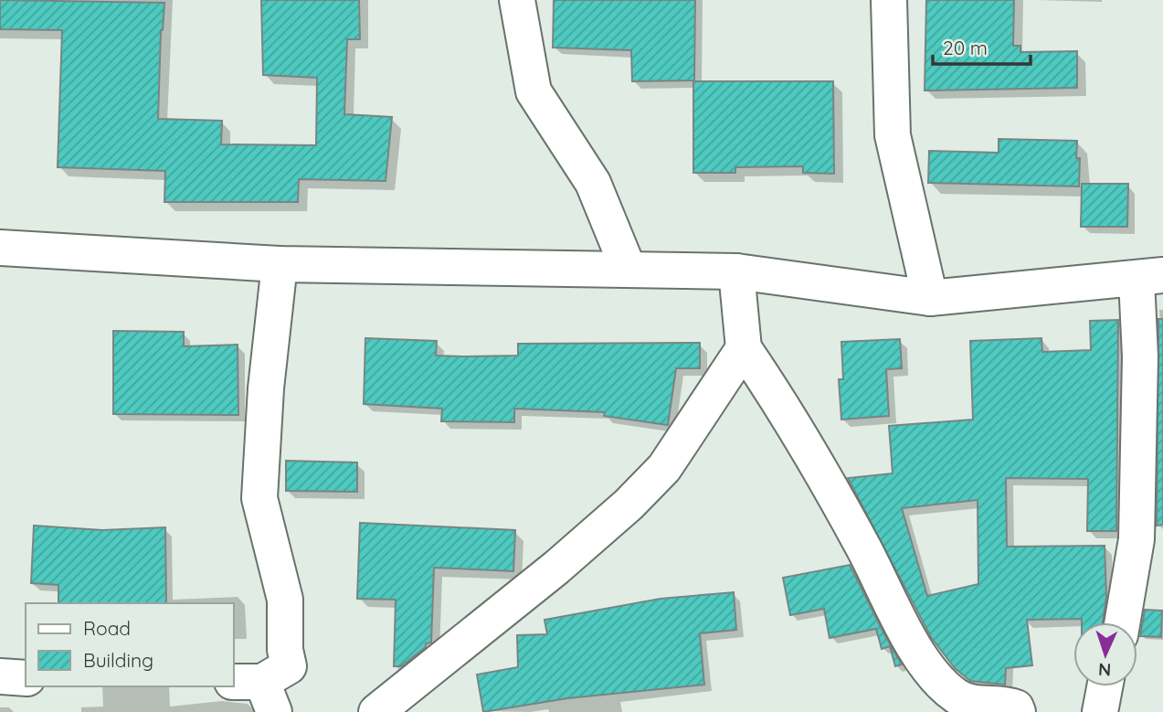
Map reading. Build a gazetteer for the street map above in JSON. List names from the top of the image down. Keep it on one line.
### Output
{"legend":["Road","Building"],"scale_bar":"20 m","north":"bottom"}
